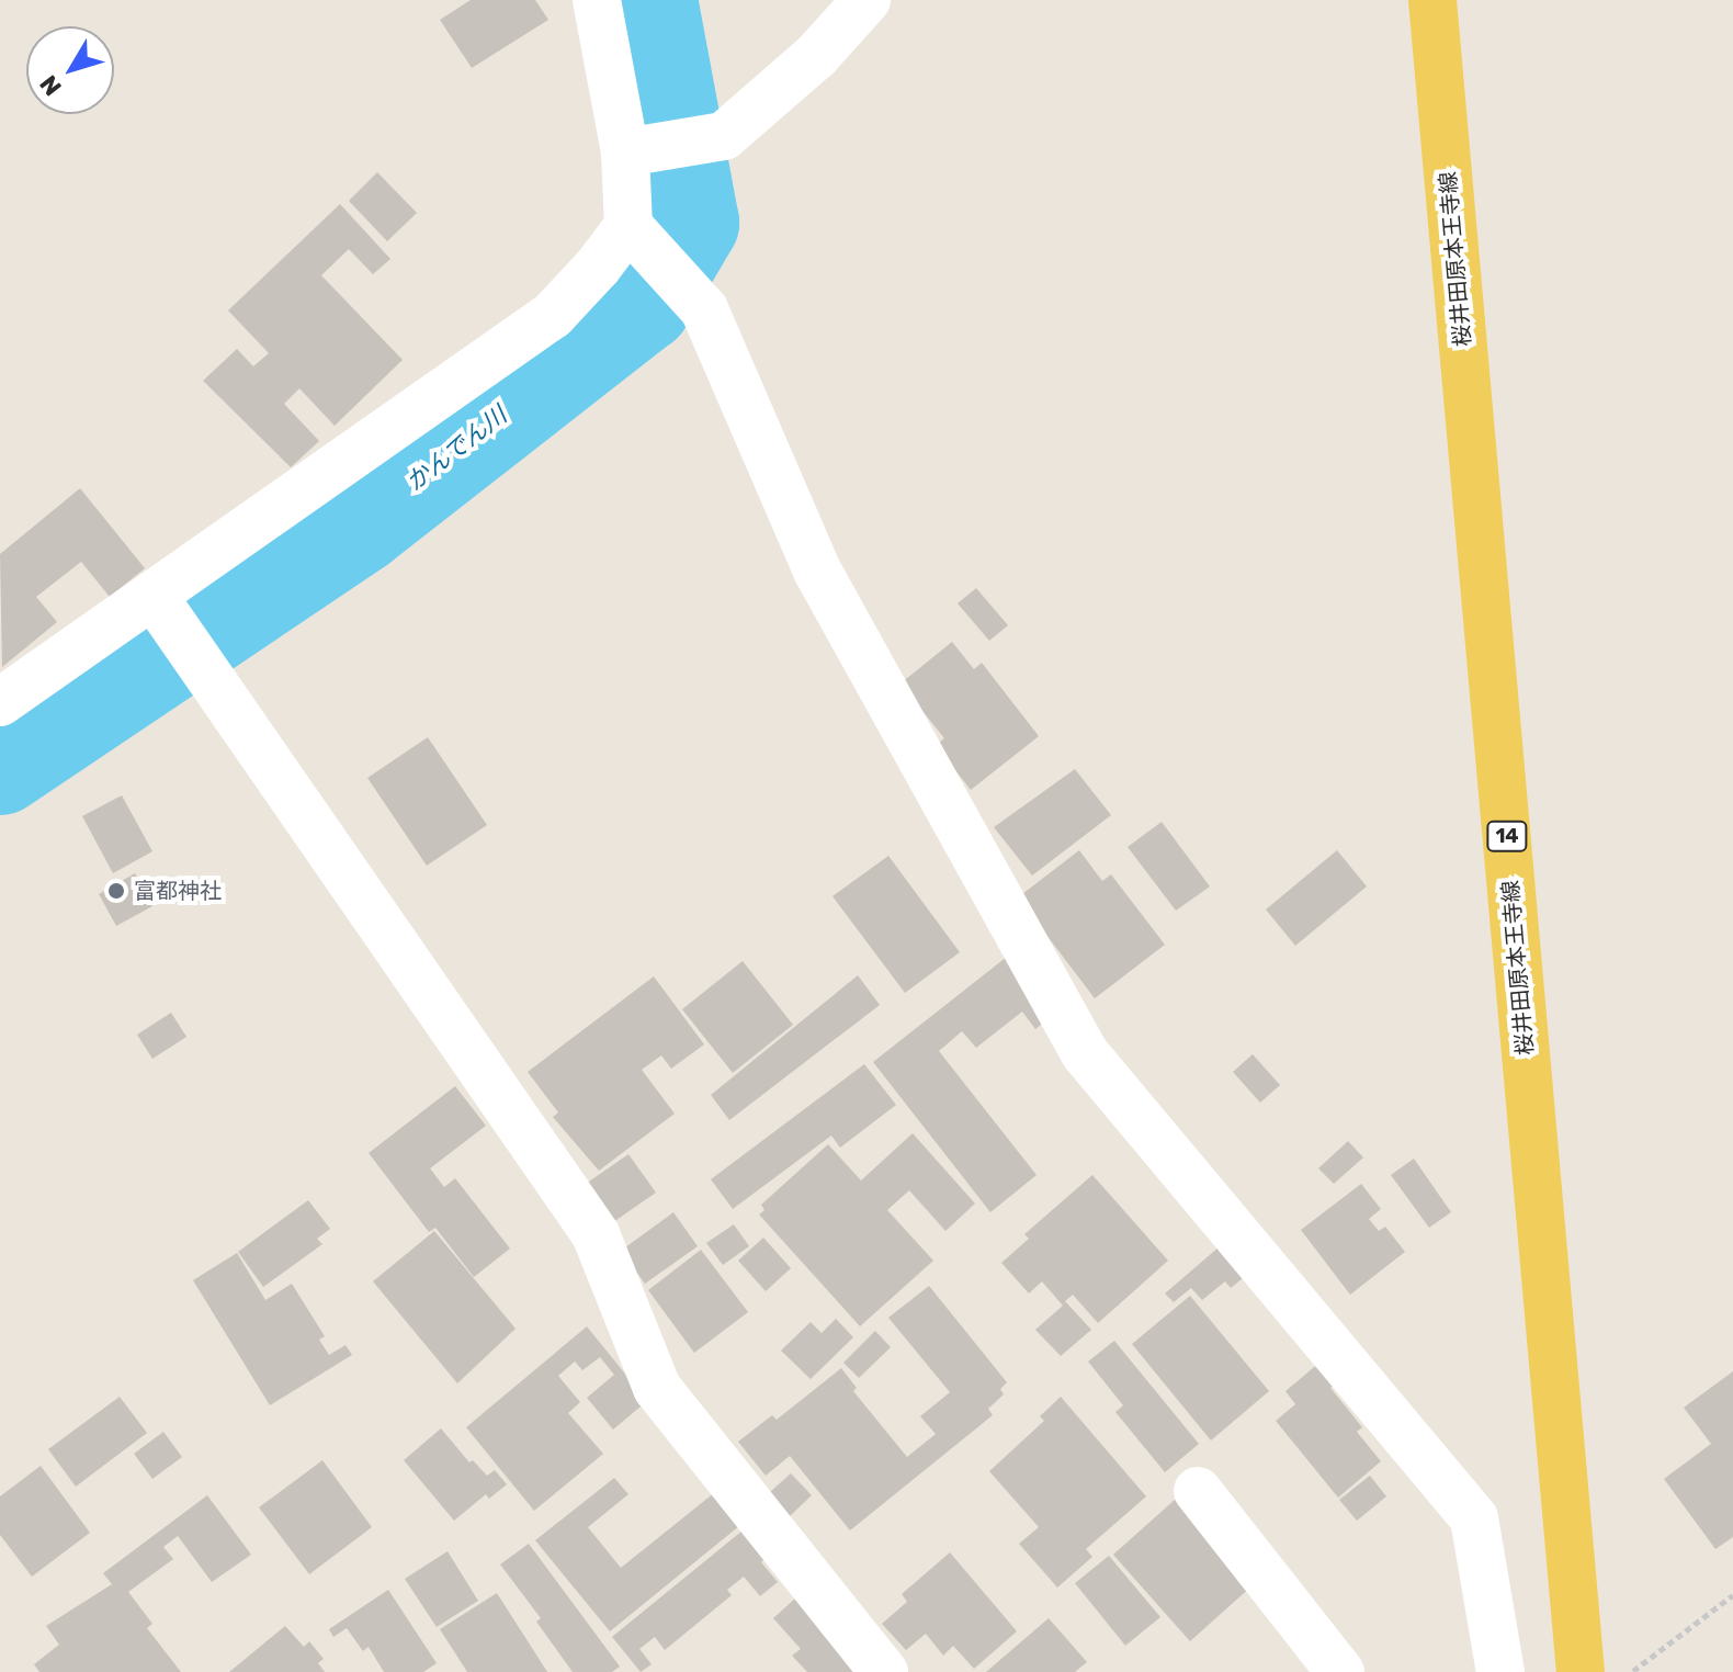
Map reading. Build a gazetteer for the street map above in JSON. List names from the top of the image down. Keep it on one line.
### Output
{"streets":{"main road":["桜井田原本王寺線","14"]},"water":["かんでん川"],"places":["富都神社"],"north":"bottom left"}
